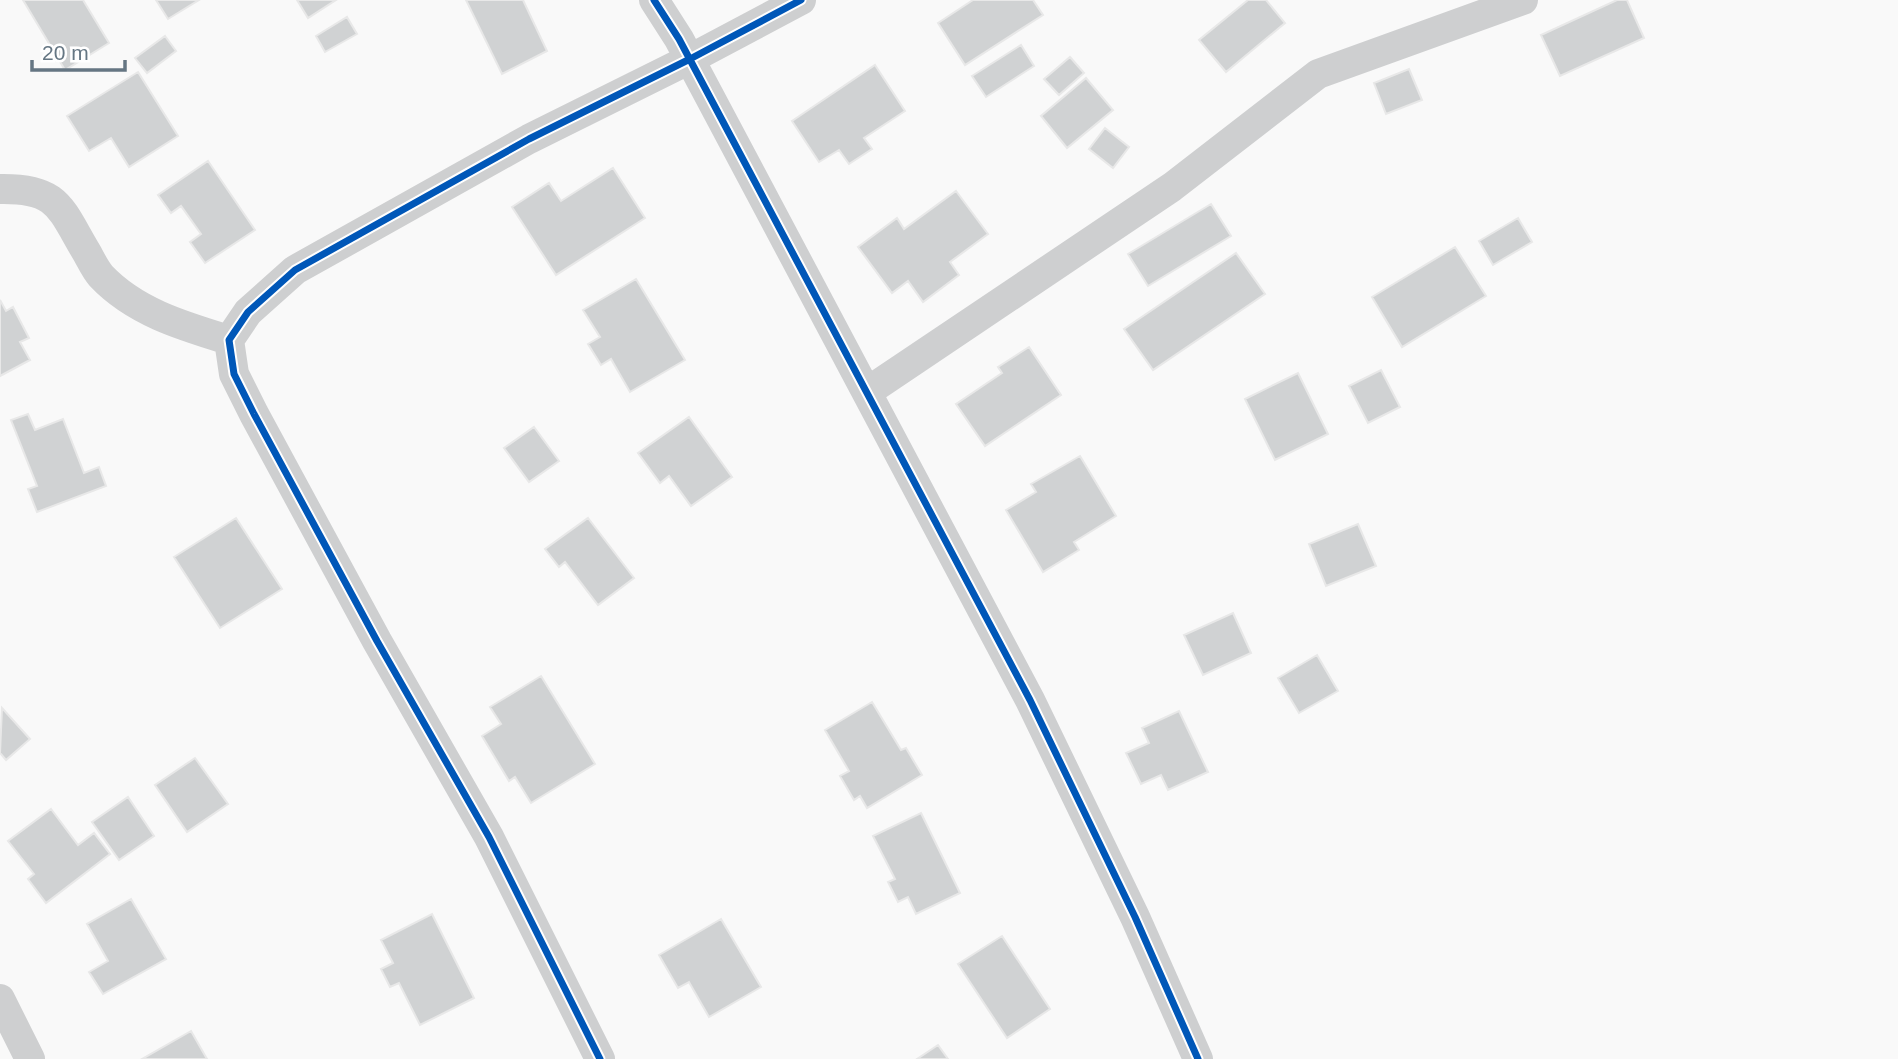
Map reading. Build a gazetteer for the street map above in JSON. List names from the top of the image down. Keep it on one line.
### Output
{"scale_bar":"20 m"}
